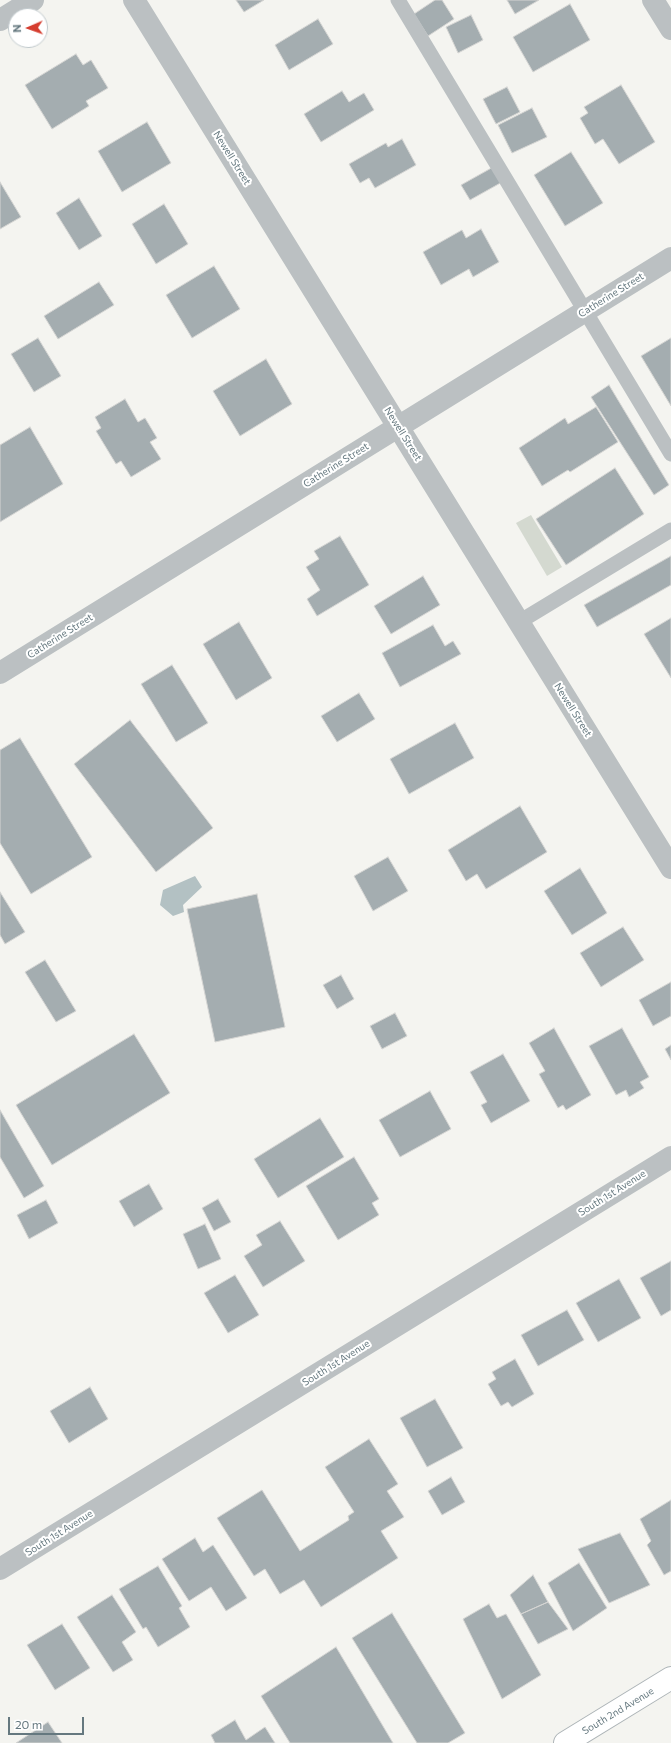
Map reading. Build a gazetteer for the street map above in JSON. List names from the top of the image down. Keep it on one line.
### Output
{"streets":{"main road":["South 2nd Avenue"],"street":["Newell Street","Catherine Street","South 1st Avenue"]},"crossings":[["Newell Street","Catherine Street"]],"scale_bar":"20 m","north":"left"}
